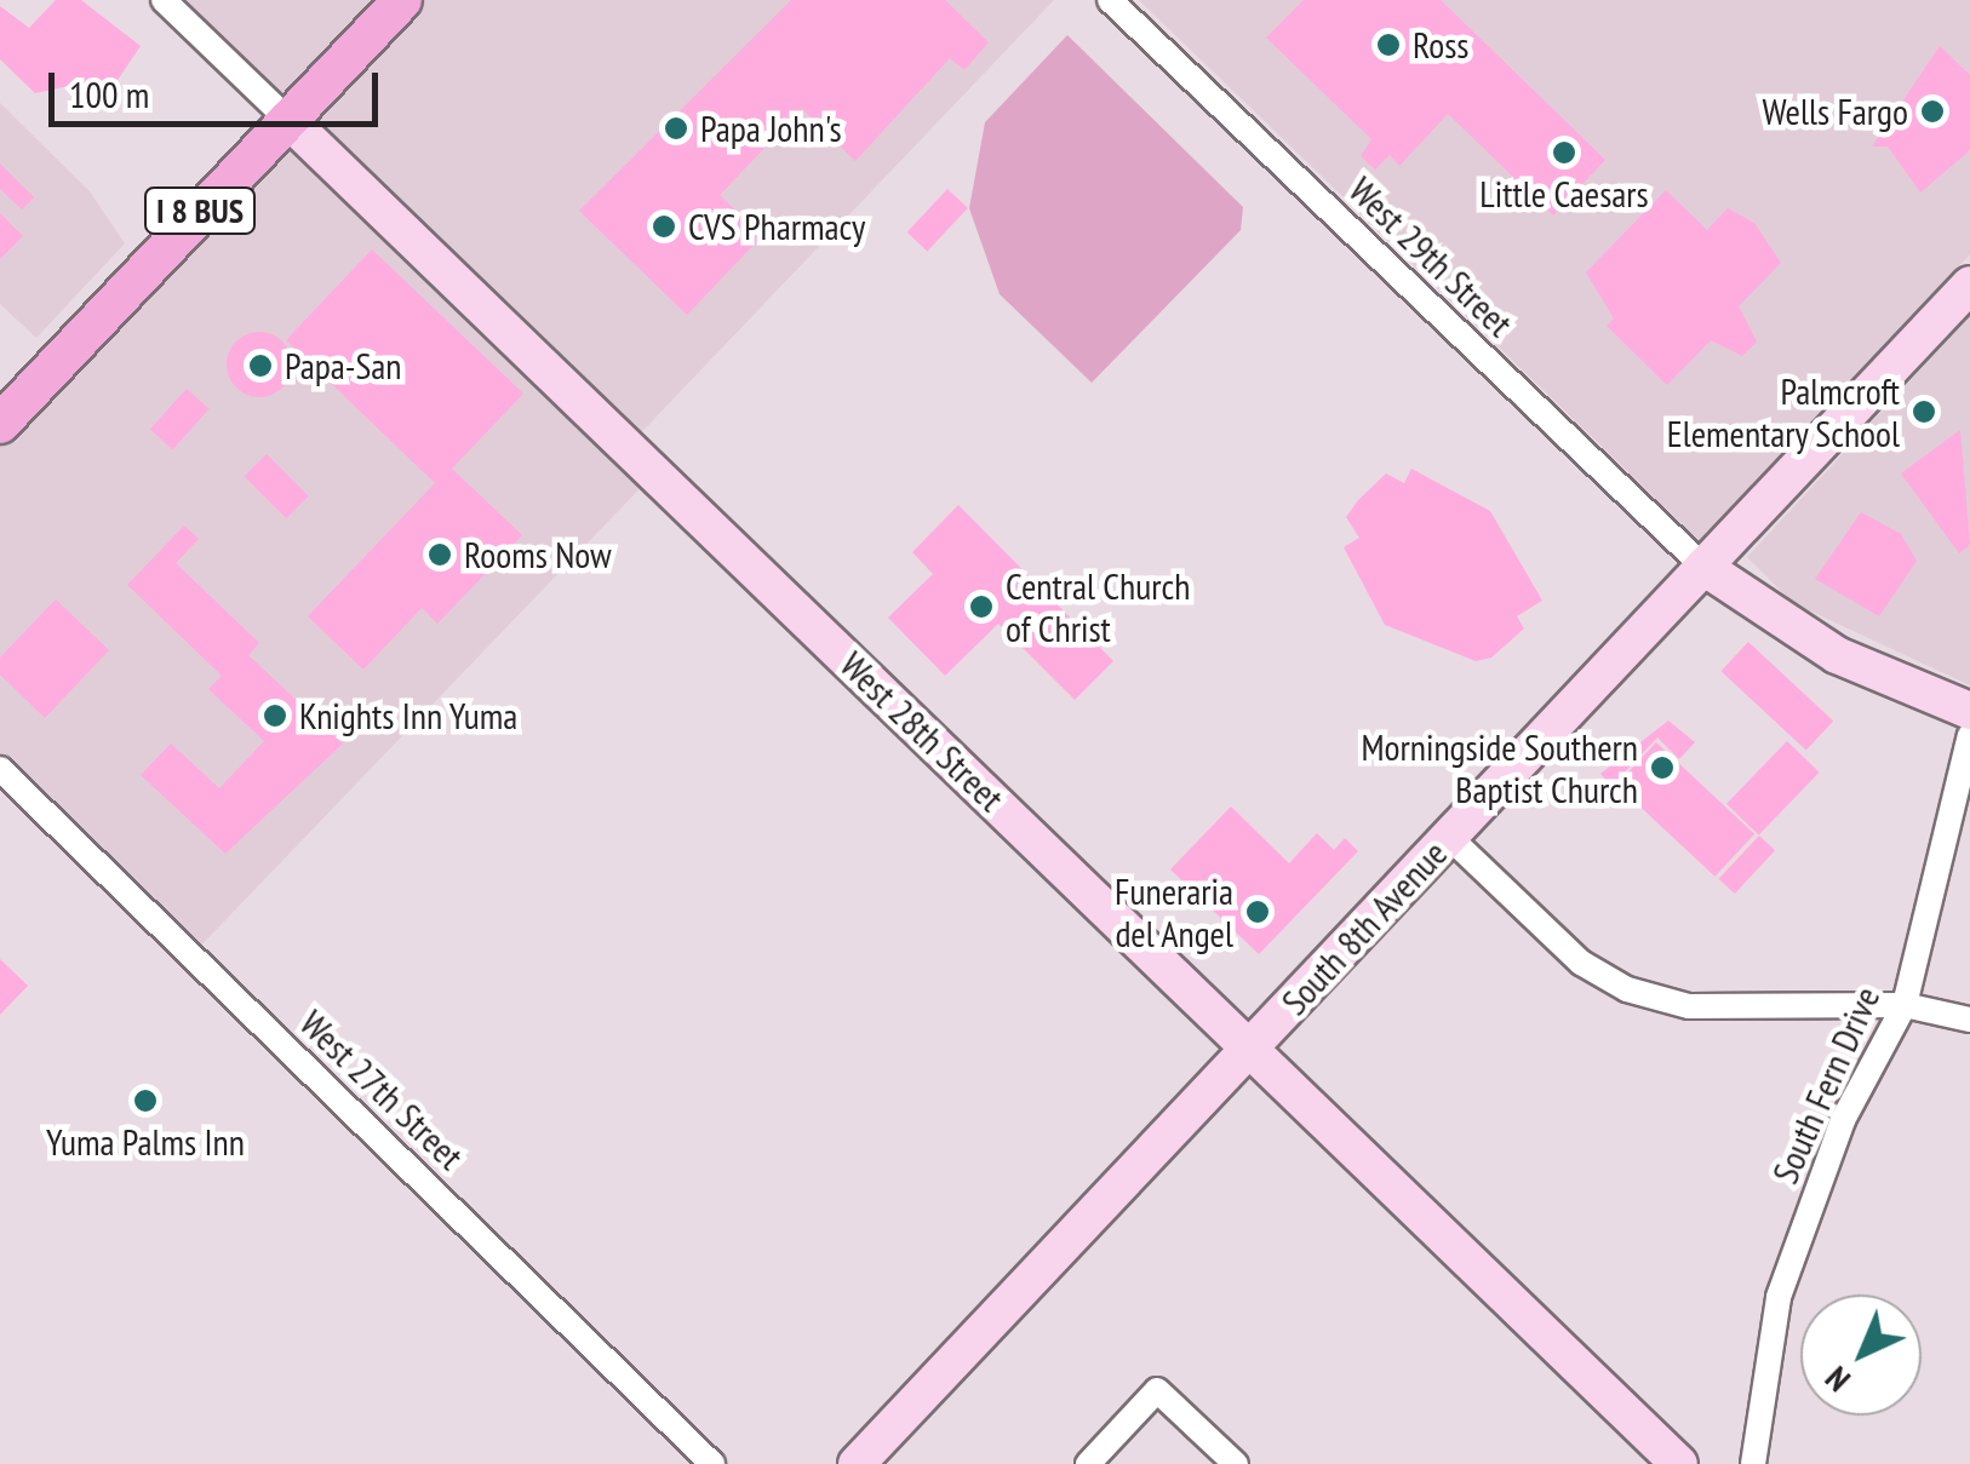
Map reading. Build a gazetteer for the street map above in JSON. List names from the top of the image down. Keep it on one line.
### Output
{"streets":{"main road":["I 8 BUS"],"street":["West 29th Street","West 28th Street","South 8th Avenue","South Fern Drive","West 27th Street"]},"crossings":[["I 8 BUS","West 28th Street"],["West 29th Street","South 8th Avenue"],["West 28th Street","South 8th Avenue"]],"places":["Ross","Wells Fargo","Papa John's","Little Caesars","CVS Pharmacy","Papa-San","Palmcroft Elementary School","Rooms Now","Central Church of Christ","Knights Inn Yuma","Morningside Southern Baptist Church","Funeraria del Angel","Yuma Palms Inn"],"scale_bar":"100 m","north":"bottom left"}
